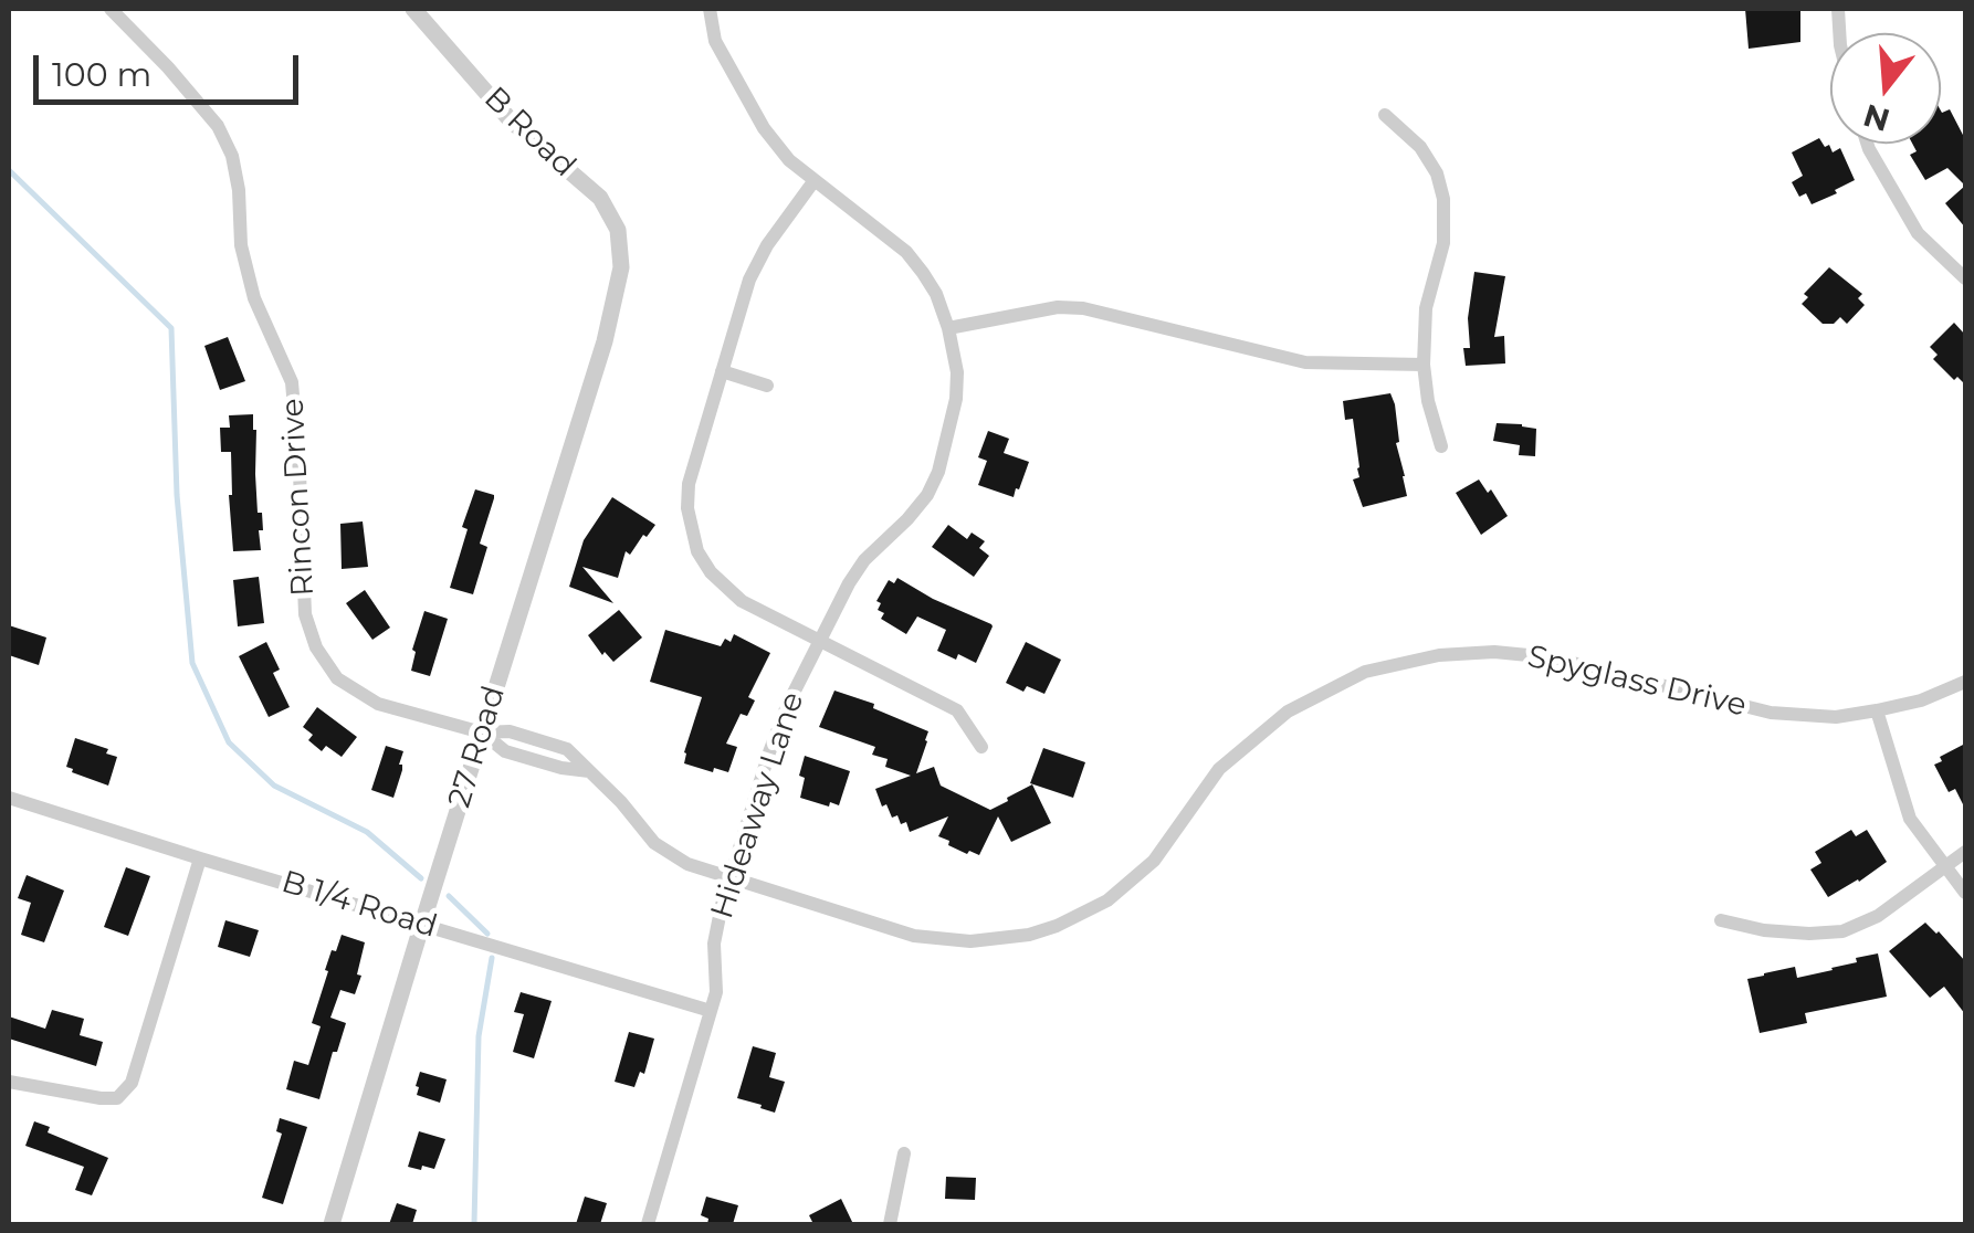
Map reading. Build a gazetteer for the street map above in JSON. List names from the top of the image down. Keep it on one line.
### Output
{"streets":{"street":["B Road","Rincon Drive","Spyglass Drive","27 Road","Hideaway Lane","B 1/4 Road"]},"crossings":[["B Road","27 Road"],["Rincon Drive","Spyglass Drive"],["Rincon Drive","27 Road"],["Spyglass Drive","27 Road"],["Spyglass Drive","Hideaway Lane"],["27 Road","B 1/4 Road"],["Hideaway Lane","B 1/4 Road"]],"scale_bar":"100 m","north":"bottom"}
